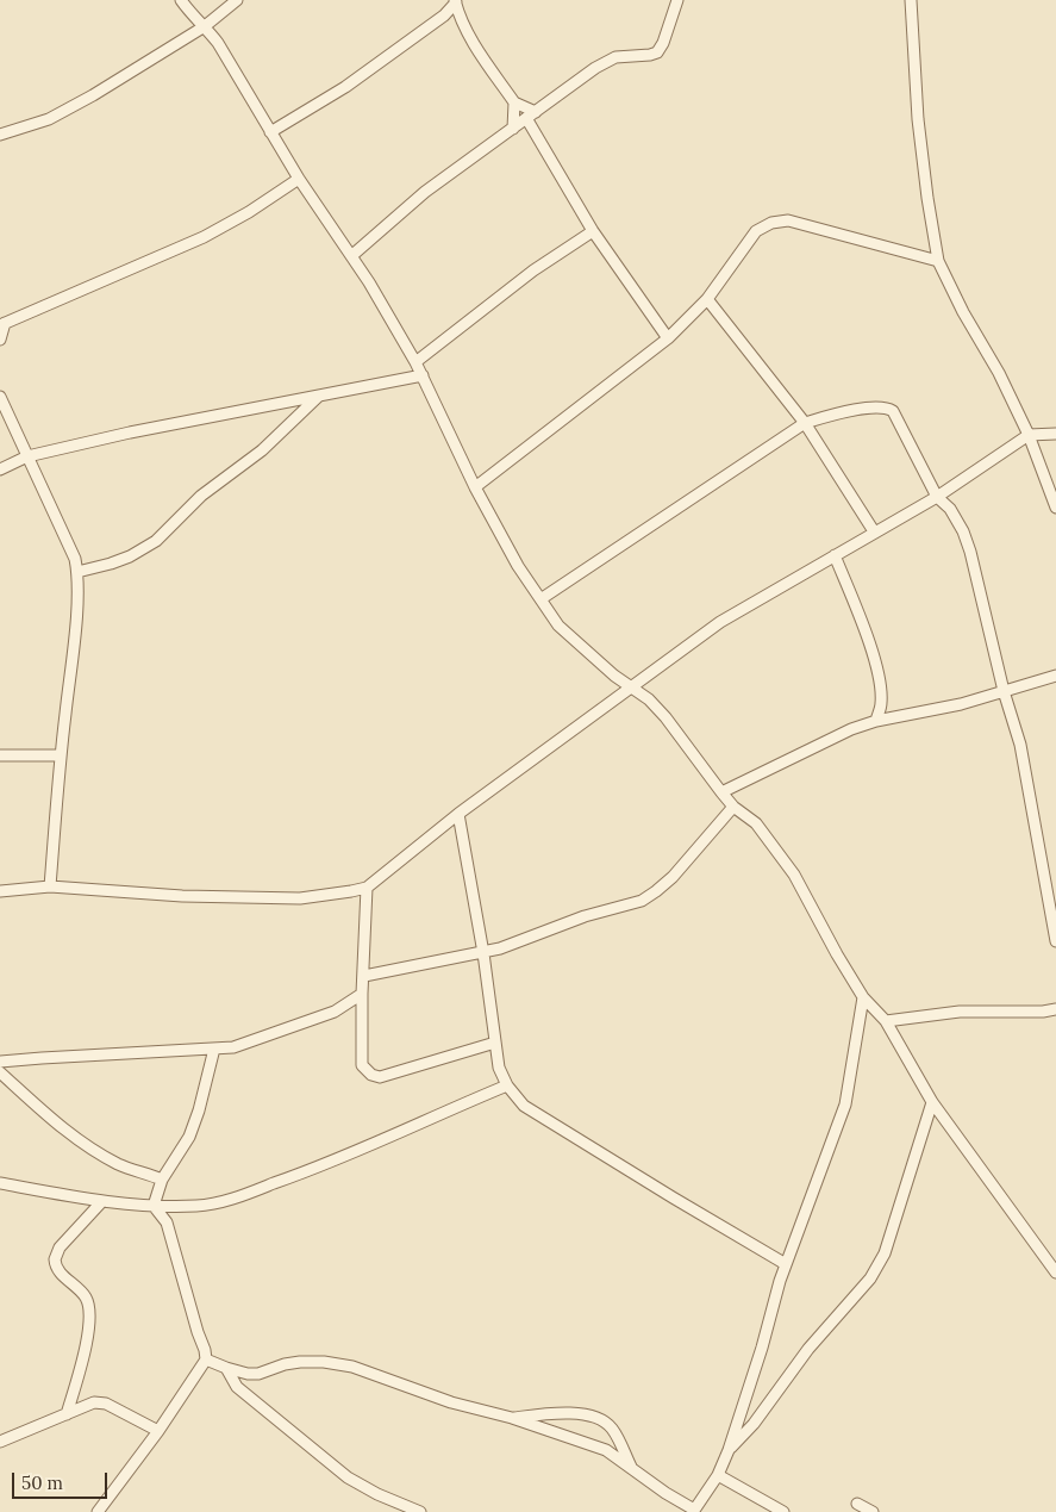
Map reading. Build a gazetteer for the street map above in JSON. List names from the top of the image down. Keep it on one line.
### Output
{"scale_bar":"50 m"}
